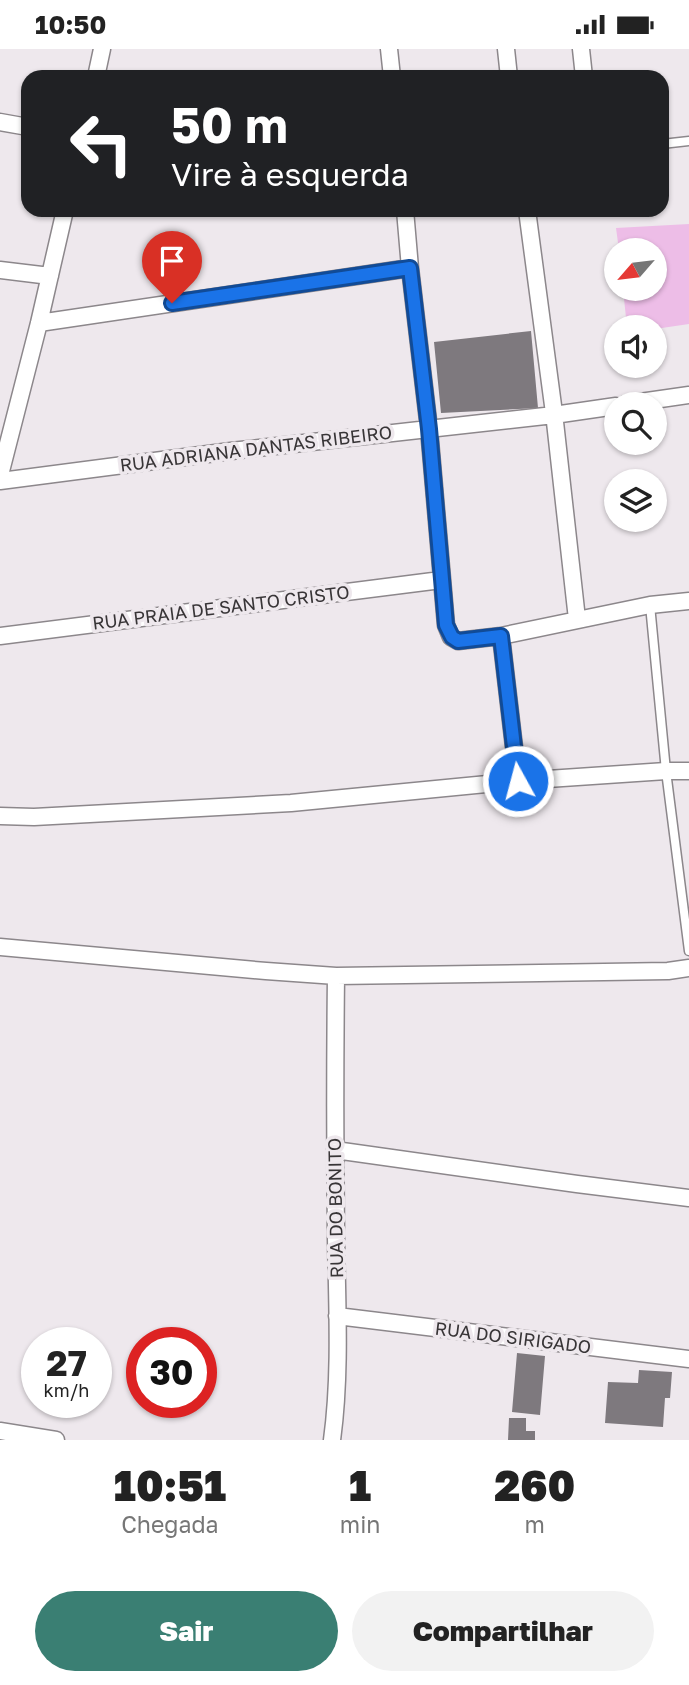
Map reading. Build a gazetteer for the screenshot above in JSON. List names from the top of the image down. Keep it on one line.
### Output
{"streets":{"street":["RUA ADRIANA DANTAS RIBEIRO","RUA PRAIA DE SANTO CRISTO","RUA DO BONITO","RUA DO SIRIGADO"]},"crossings":[["RUA DO BONITO","RUA DO SIRIGADO"]],"north":"bottom left","page":{"status":"10:50","turn":["50 m","Vire à esquerda"],"speed":"27 km/h","limit":"30","eta":["10:51","Chegada","1","min","260","m"],"buttons":["Sair","Compartilhar"]}}
